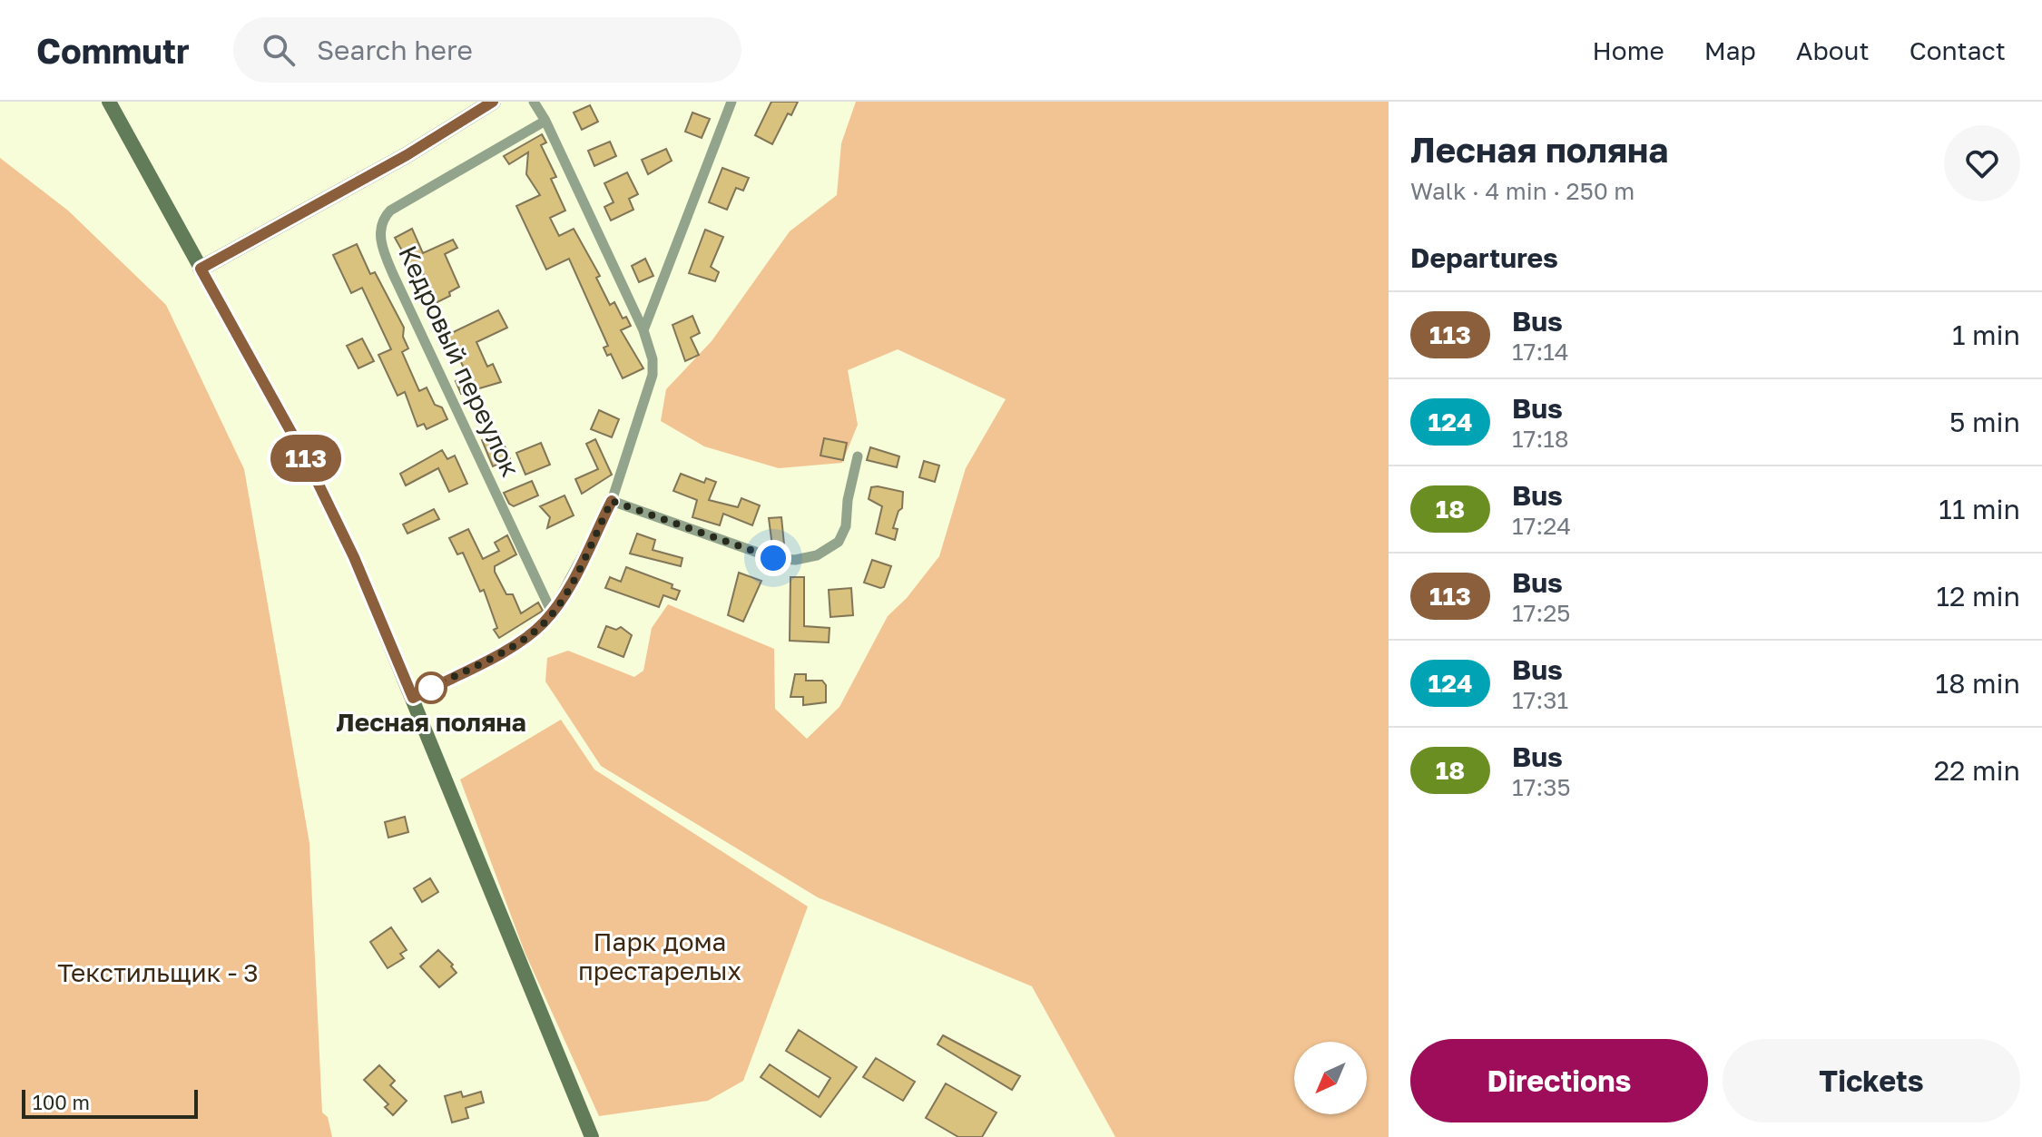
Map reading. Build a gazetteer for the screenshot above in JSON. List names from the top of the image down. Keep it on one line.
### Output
{"streets":{"street":["Кедровый переулок"]},"parks":["Парк дома престарелых","Текстильщик - 3"],"places":["Лесная поляна"],"lines":["bus line 113"],"scale_bar":"100 m","north":"bottom left","page":{"header":"Commutr","search":"Search here","nav":["Home","Map","About","Contact"],"on_map":"113","heading":[["Лесная поляна","Walk · 4 min · 250 m"],"Departures"],"list":[{"mark":"113","name":"Bus","note":"17:14","value":"1 min"},{"mark":"124","name":"Bus","note":"17:18","value":"5 min"},{"mark":"18","name":"Bus","note":"17:24","value":"11 min"},{"mark":"113","name":"Bus","note":"17:25","value":"12 min"},{"mark":"124","name":"Bus","note":"17:31","value":"18 min"},{"mark":"18","name":"Bus","note":"17:35","value":"22 min"}],"buttons":["Directions","Tickets"],"scale":"100 m"}}
